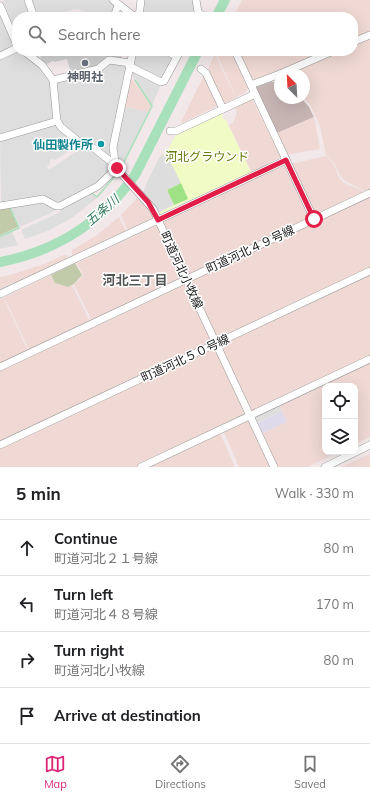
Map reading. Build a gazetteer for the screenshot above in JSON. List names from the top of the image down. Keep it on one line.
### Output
{"streets":{"street":["町道河北４９号線","町道河北小牧線","町道河北５０号線"]},"crossings":[["町道河北４９号線","町道河北小牧線"],["町道河北小牧線","町道河北５０号線"]],"districts":["河北三丁目"],"water":["五条川"],"parks":["河北グラウンド"],"places":["神明社","仙田製作所"],"north":"top left","page":{"search":"Search here","heading":["5 min","Walk · 330 m"],"list":[["Continue","町道河北２１号線","80 m"],["Turn left","町道河北４８号線","170 m"],["Turn right","町道河北小牧線","80 m"],"Arrive at destination"],"nav":["Map","Directions","Saved"]}}
